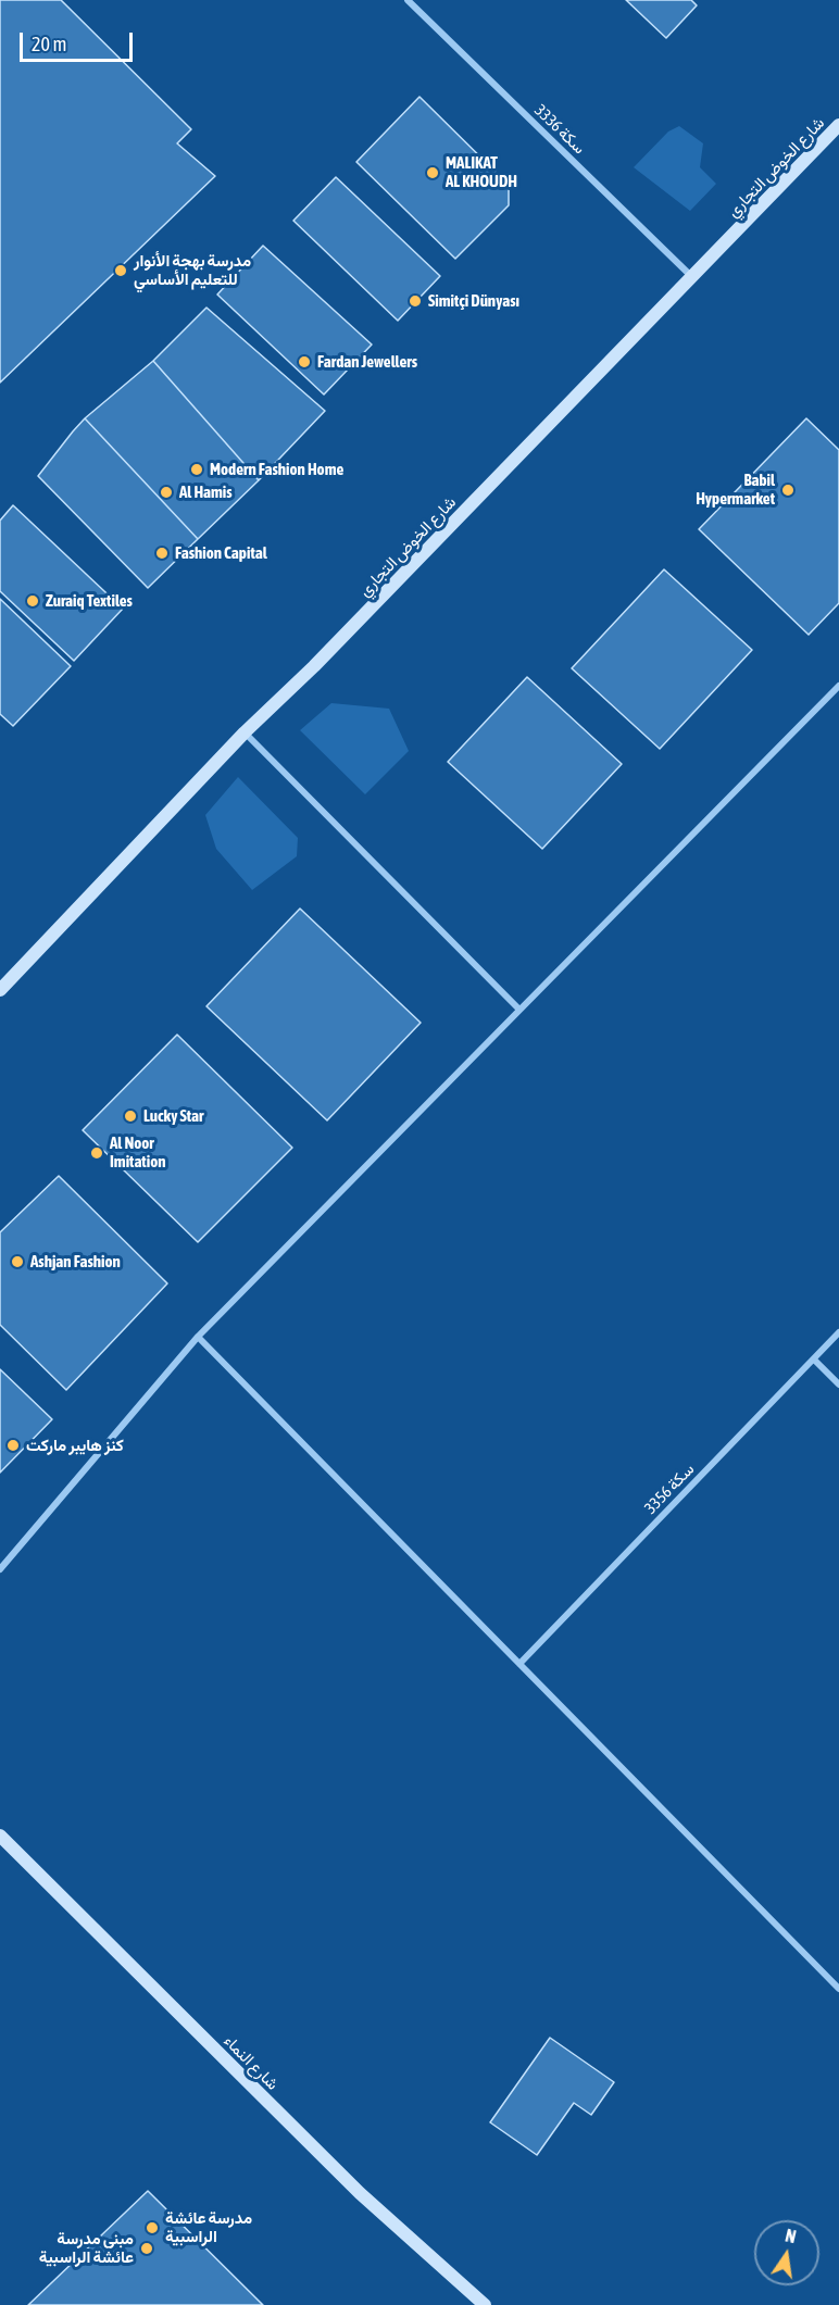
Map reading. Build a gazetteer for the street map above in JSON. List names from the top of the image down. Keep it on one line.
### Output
{"streets":{"street":["سكة 3336","شارع الخوض التجاري","سكة 3356","شارع النماء"]},"crossings":[["سكة 3336","شارع الخوض التجاري"]],"places":["MALIKAT AL KHOUDH","مدرسة بهجة الأنوار للتعليم الأساسي","Simitçi Dünyası","Fardan Jewellers","Modern Fashion Home","Babil Hypermarket","Al Hamis","Fashion Capital","Zuraiq Textiles","Lucky Star","Al Noor Imitation","Ashjan Fashion","كنز هايبر ماركت","مدرسة عائشة الراسبية","مبنى مدرسة عائشة الراسبية"],"scale_bar":"20 m","north":"top"}
